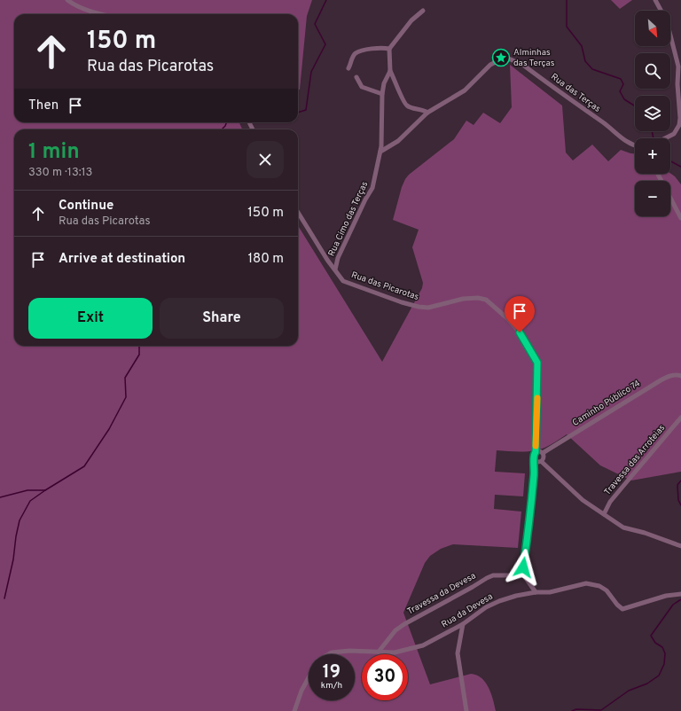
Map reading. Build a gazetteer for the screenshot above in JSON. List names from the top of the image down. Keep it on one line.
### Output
{"streets":{"street":["Rua das Terças","Rua Cimo das Terças","Rua das Picarotas","Caminho Público 74","Travessa das Arroteias","Travessa da Devesa","Rua da Devesa"]},"crossings":[["Rua das Terças","Rua Cimo das Terças"],["Rua Cimo das Terças","Rua das Picarotas"],["Rua das Picarotas","Caminho Público 74"],["Travessa da Devesa","Rua da Devesa"]],"places":{"place":["Alminhas das Terças"]},"north":"bottom right","page":{"map_buttons":["+","−"],"turn":["150 m","Rua das Picarotas"],"then":"Then","heading":["1 min","330 m · 13:13"],"list":[{"name":"Continue","note":"Rua das Picarotas","value":"150 m"},{"name":"Arrive at destination","value":"180 m"}],"buttons":["Exit","Share"],"speed":"19 km/h","limit":"30"}}
